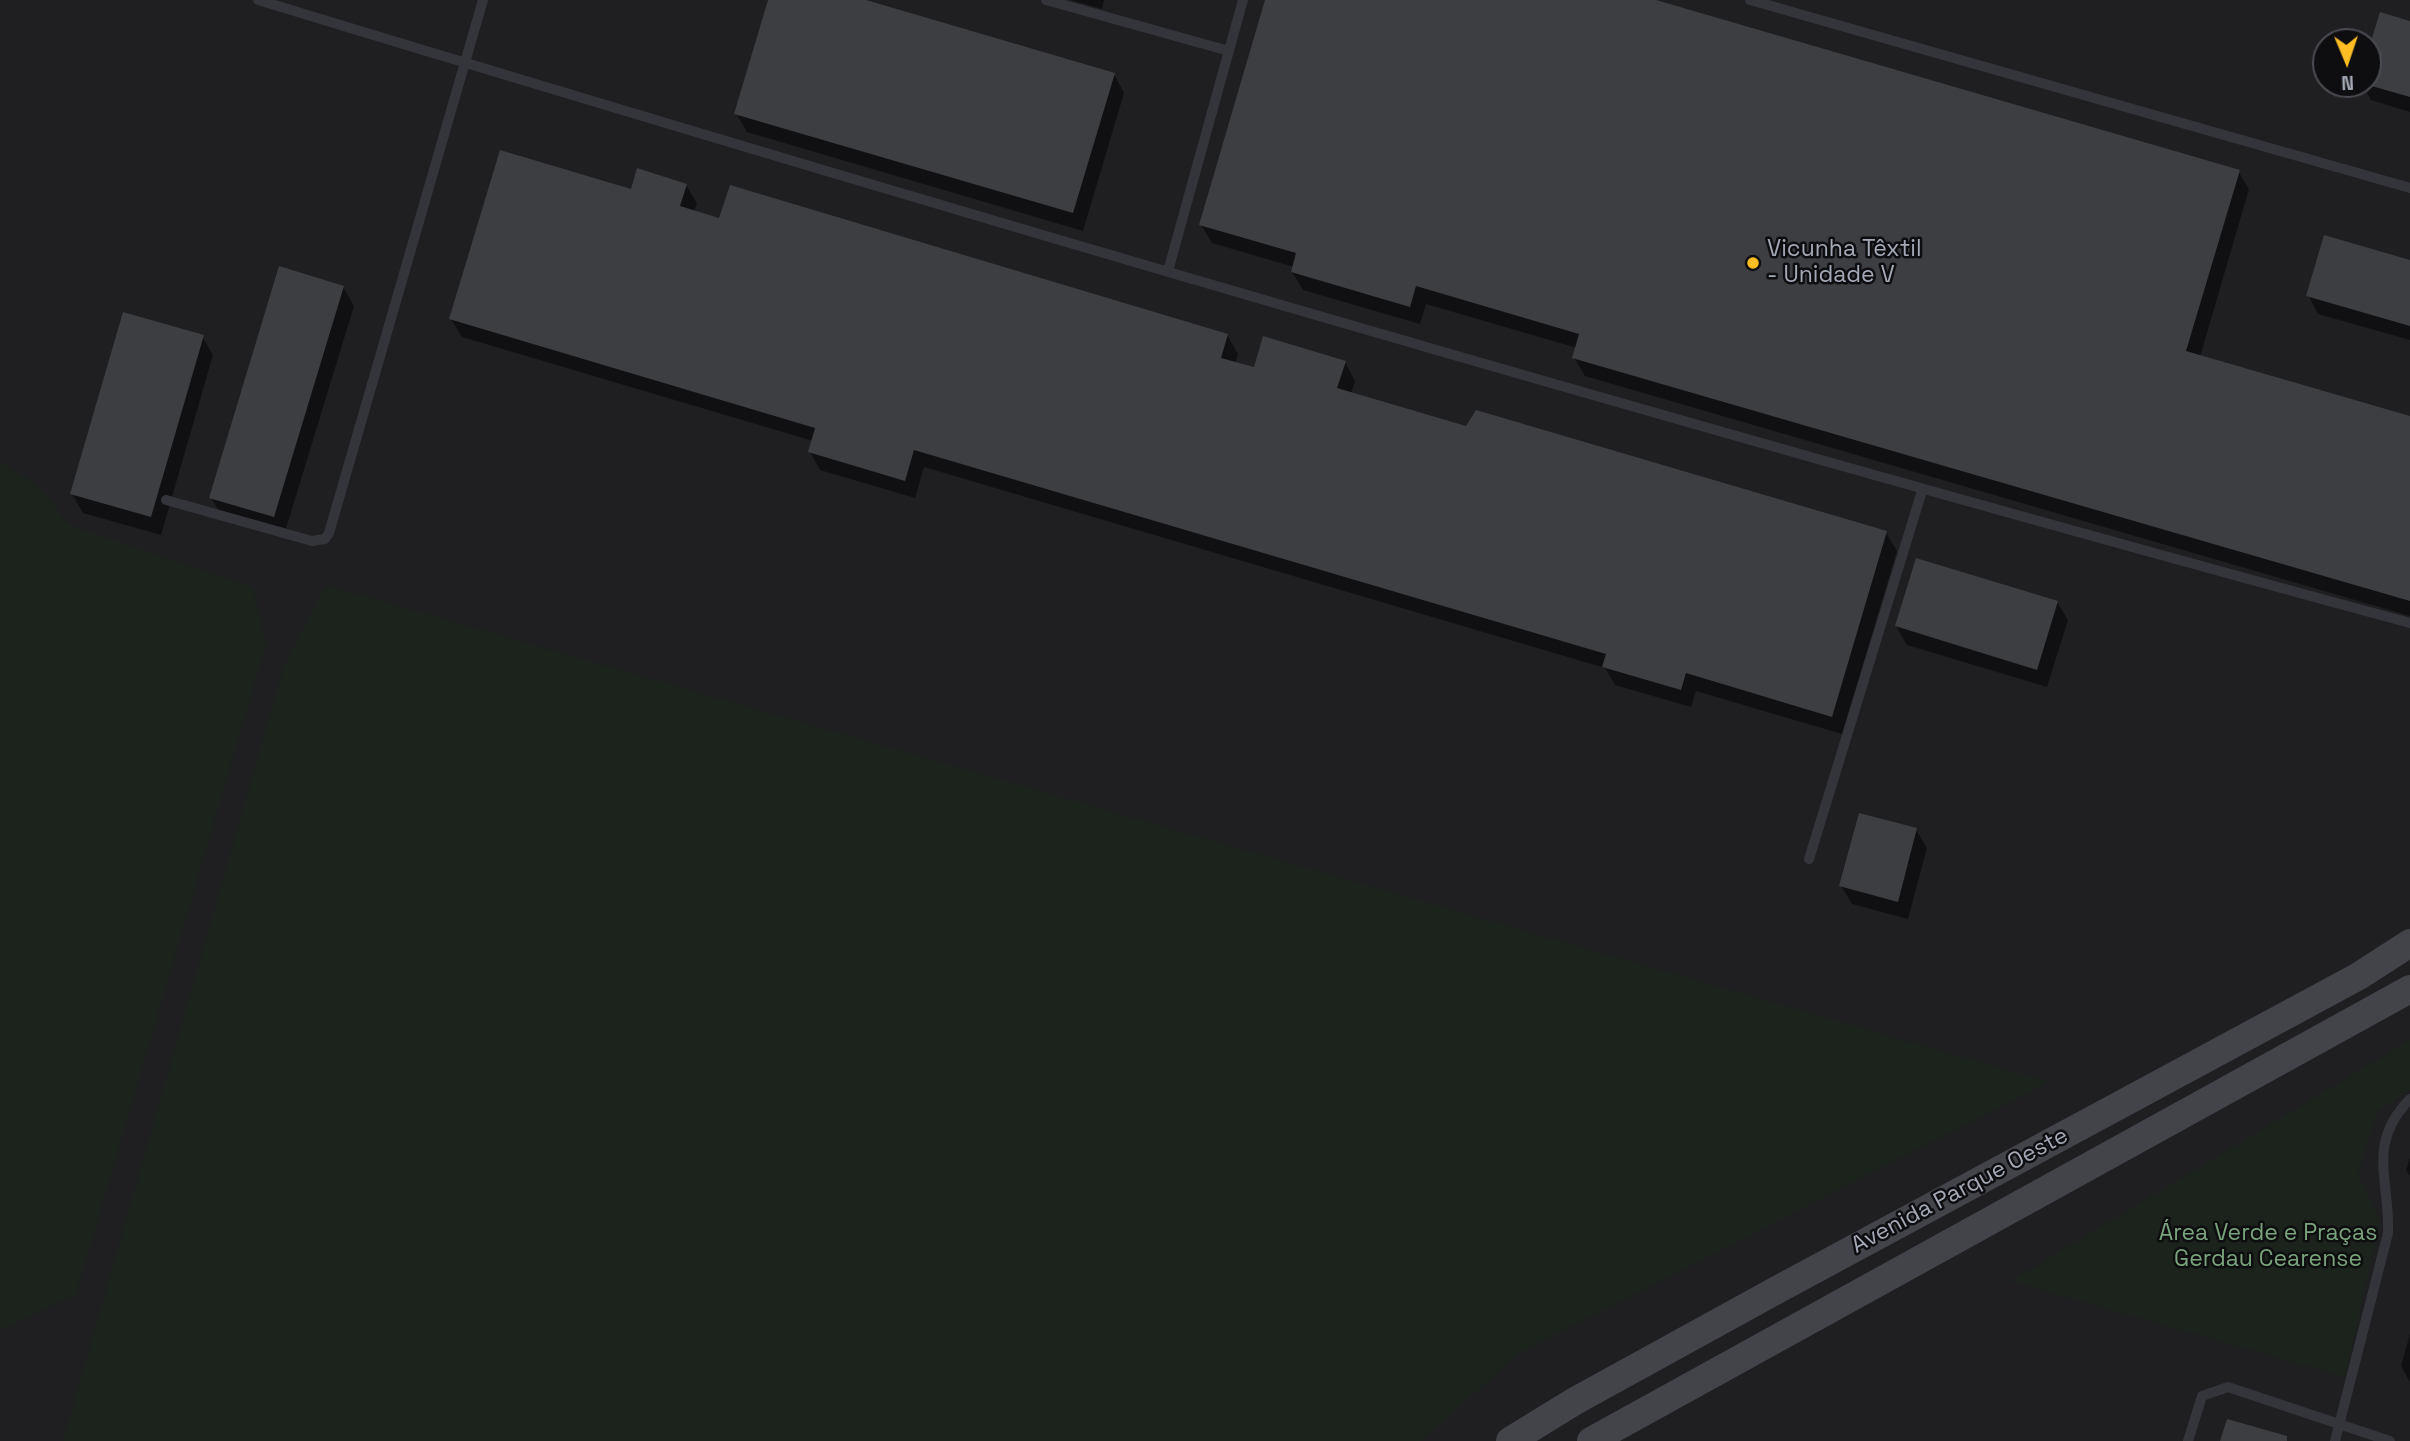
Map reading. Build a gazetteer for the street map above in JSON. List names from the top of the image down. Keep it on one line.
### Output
{"streets":{"street":["Avenida Parque Oeste"]},"parks":["Área Verde e Praças Gerdau Cearense"],"places":["Vicunha Têxtil - Unidade V"],"north":"bottom"}
